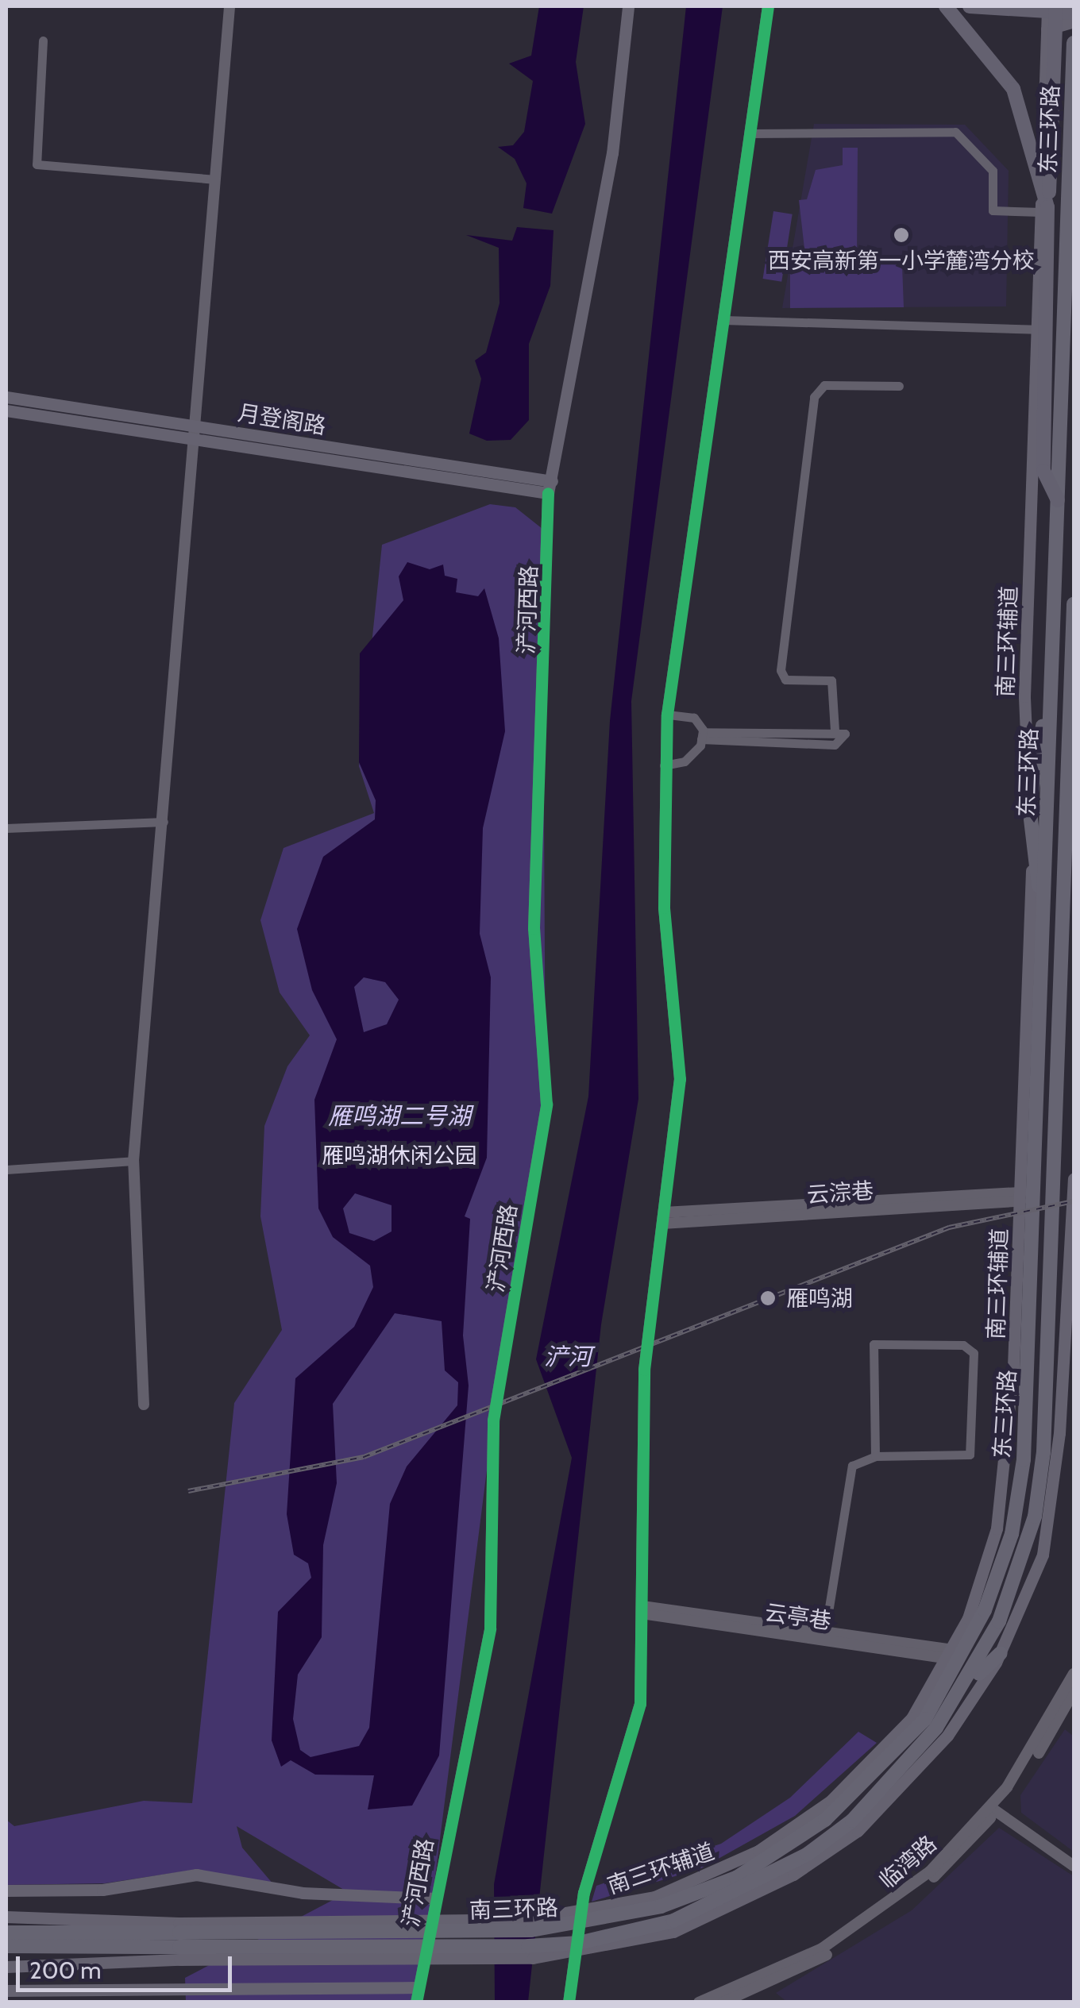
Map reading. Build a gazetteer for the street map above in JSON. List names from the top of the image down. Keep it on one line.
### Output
{"streets":{"highway":["东三环路","南三环路"],"main road":["月登阁路","浐河西路","南三环辅道"],"street":["云淙巷","云亭巷","临湾路"]},"crossings":[["东三环路","南三环路"],["月登阁路","浐河西路"],["南三环辅道","云淙巷"],["南三环辅道","云亭巷"],["南三环辅道","南三环路"]],"water":["雁鸣湖二号湖","浐河"],"parks":["雁鸣湖休闲公园"],"places":["西安高新第一小学麓湾分校","雁鸣湖"],"scale_bar":"200 m"}
